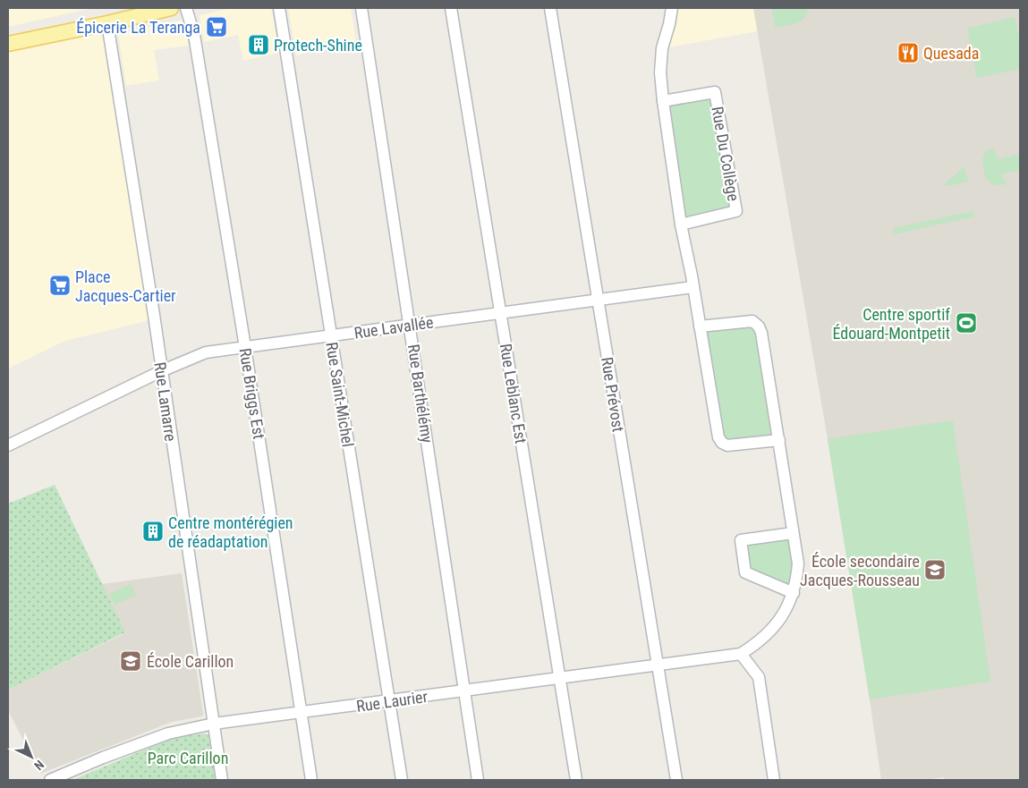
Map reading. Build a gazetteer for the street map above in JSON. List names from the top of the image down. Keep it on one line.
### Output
{"streets":{"street":["Rue Du Collège","Rue Lavallée","Rue Briggs Est","Rue Barthélémy","Rue Leblanc Est","Rue Saint-Michel","Rue Prévost","Rue Lamarre","Rue Laurier"]},"crossings":[["Rue Lavallée","Rue Briggs Est"],["Rue Lavallée","Rue Barthélémy"],["Rue Lavallée","Rue Leblanc Est"],["Rue Lavallée","Rue Saint-Michel"],["Rue Lavallée","Rue Prévost"],["Rue Lavallée","Rue Lamarre"],["Rue Briggs Est","Rue Laurier"],["Rue Barthélémy","Rue Laurier"],["Rue Leblanc Est","Rue Laurier"],["Rue Saint-Michel","Rue Laurier"],["Rue Prévost","Rue Laurier"],["Rue Lamarre","Rue Laurier"]],"parks":["Parc Carillon"],"places":{"supermarket":["Épicerie La Teranga","Place Jacques-Cartier"],"building":["Protech-Shine","Centre montérégien de réadaptation"],"restaurant":["Quesada"],"sports":["Centre sportif Édouard-Montpetit"],"school or university":["École secondaire Jacques-Rousseau","École Carillon"]},"north":"bottom right"}
